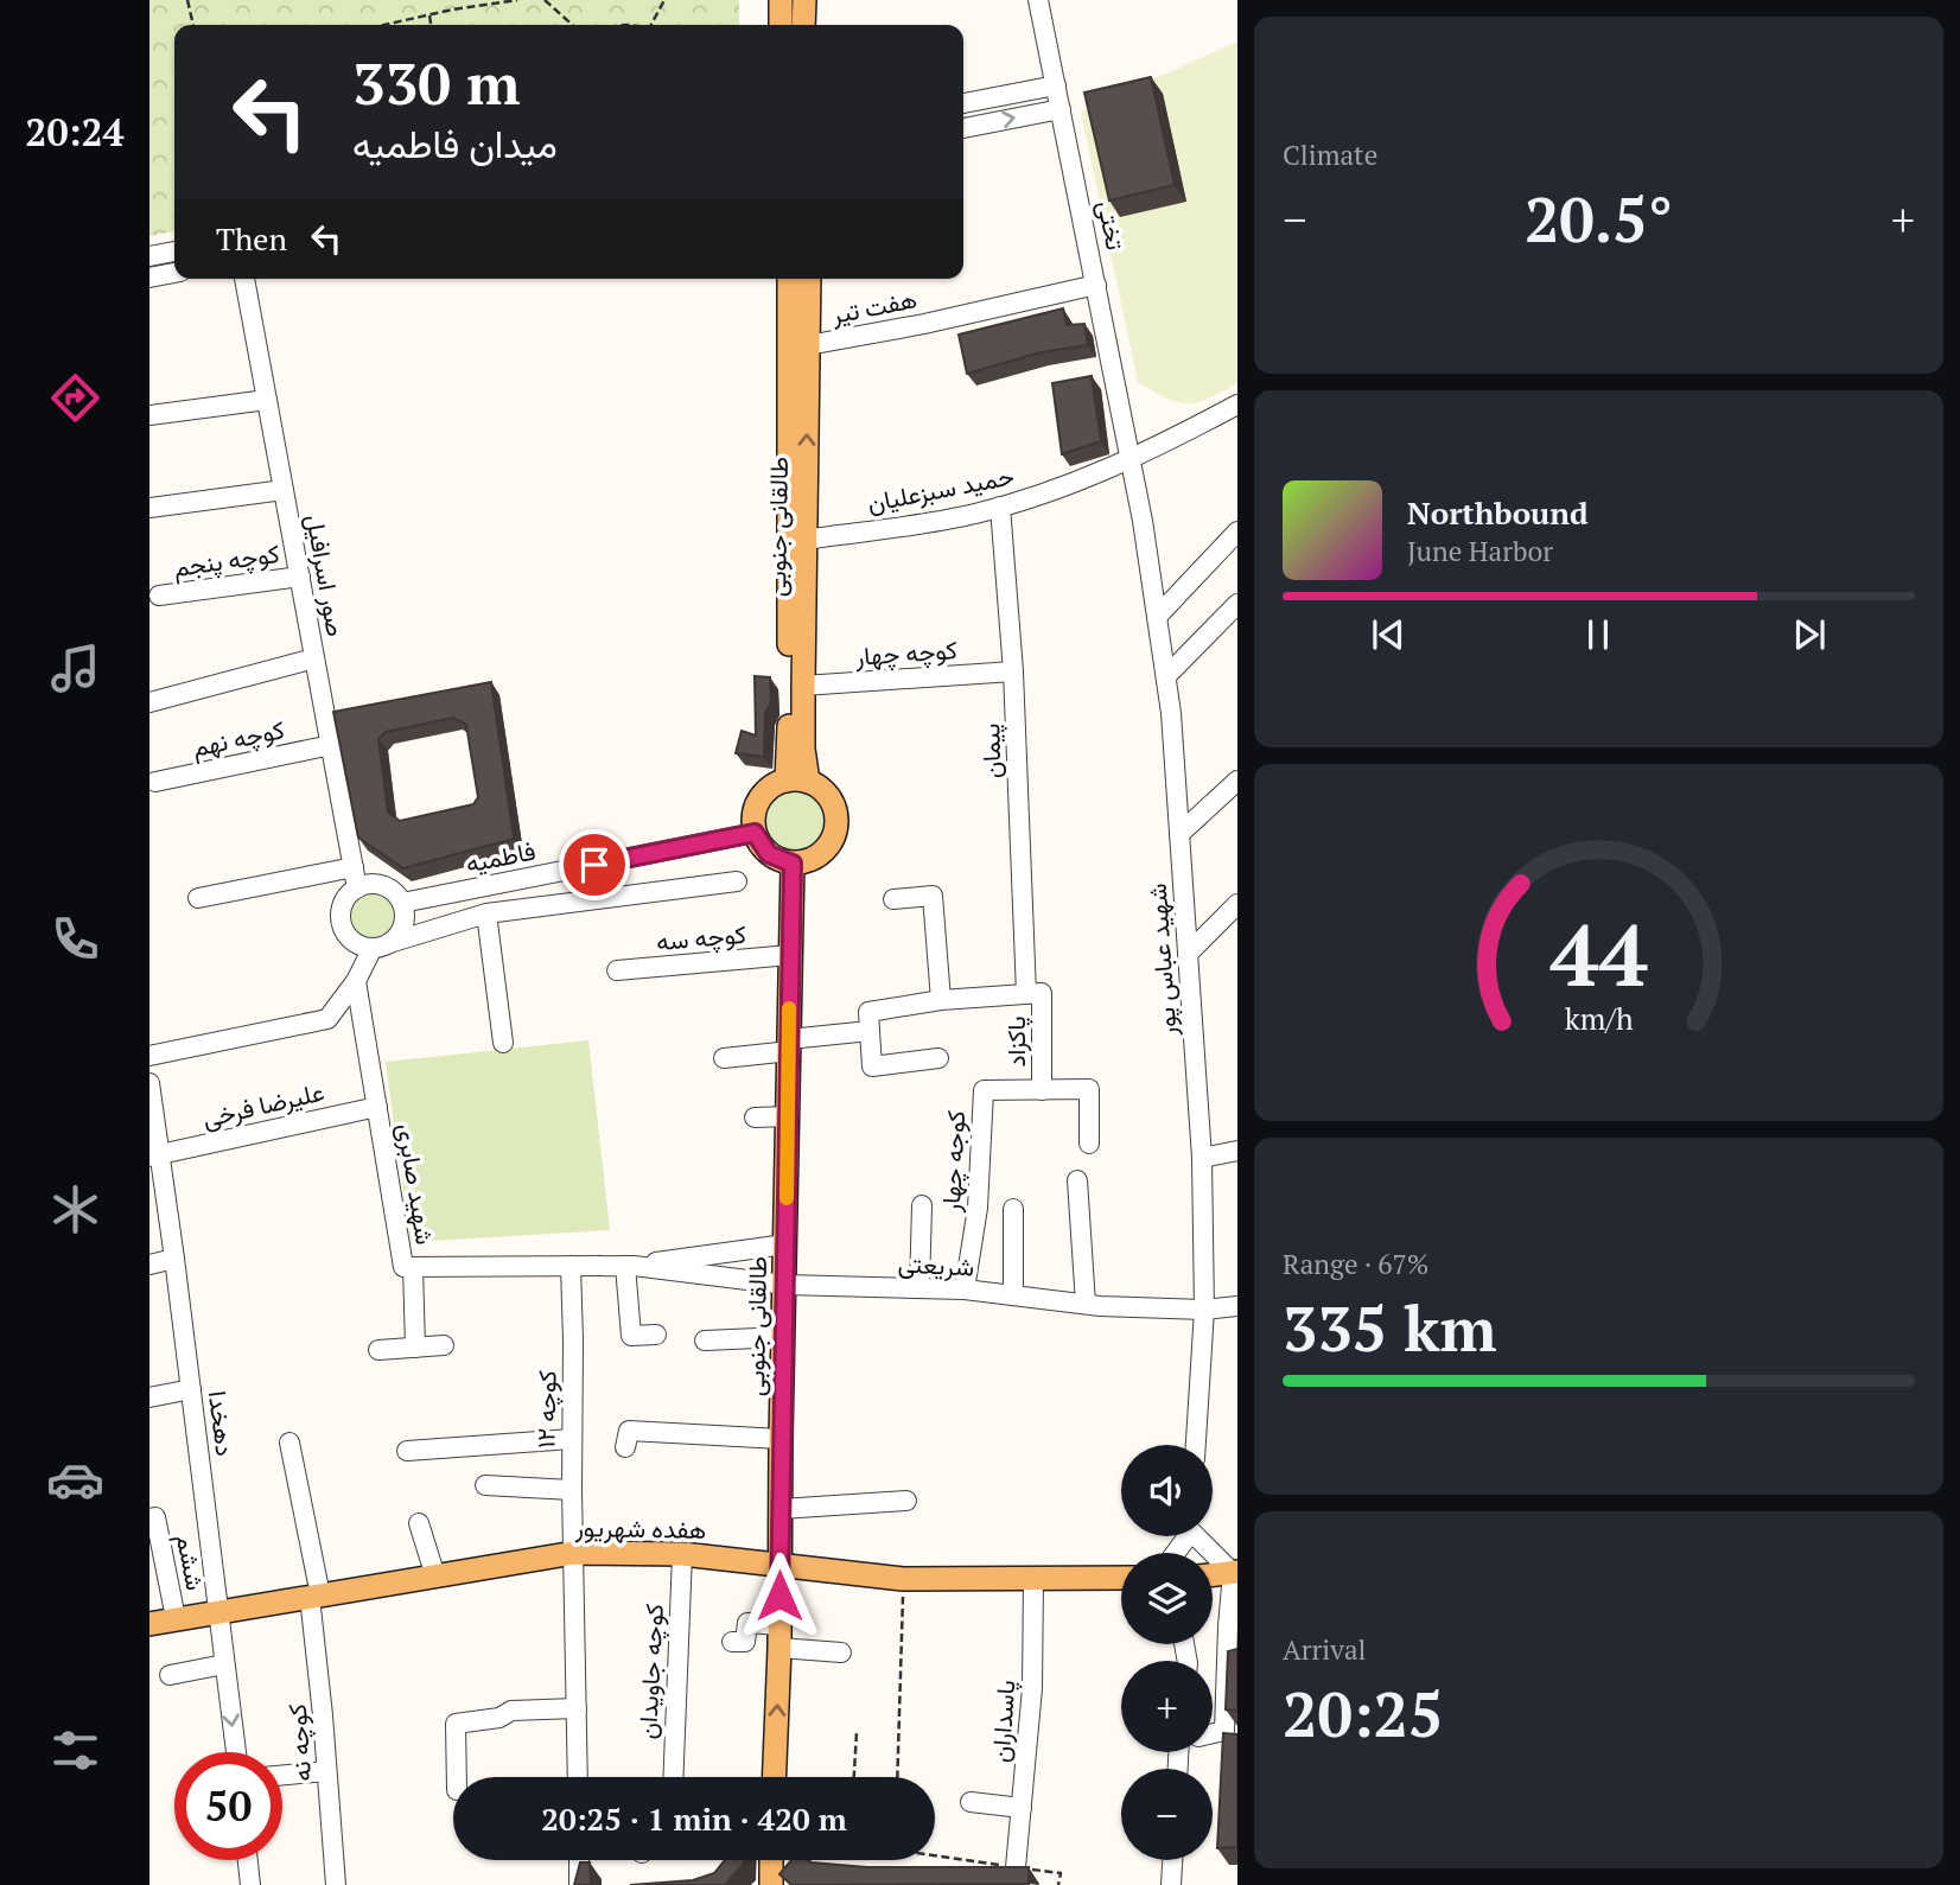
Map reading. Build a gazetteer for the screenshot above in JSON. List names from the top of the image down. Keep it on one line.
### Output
{"streets":{"main road":["طالقانی جنوبی","هفده شهریور"],"street":["تختی","هفت تیر","حمید سبزعلیان","کوچه پنجم","صور اسرافیل","کوچه چهار","کوچه نهم","پیمان","فاطمیه","کوچه سه","شهید عباس پور","پاکزاد","علیرضا فرخی","کوجه چهار","شهید صابری","شریعتی","کوچه ۱۲","دهخدا","ششم","کوچه جاویدان","پاسداران","کوچه نه"]},"crossings":[["تختی","هفت تیر"],["تختی","حمید سبزعلیان"],["تختی","شهید عباس پور"],["هفت تیر","طالقانی جنوبی"],["حمید سبزعلیان","طالقانی جنوبی"],["حمید سبزعلیان","پیمان"],["حمید سبزعلیان","شهید عباس پور"],["طالقانی جنوبی","کوچه چهار"],["طالقانی جنوبی","فاطمیه"],["طالقانی جنوبی","کوچه سه"],["طالقانی جنوبی","شریعتی"],["طالقانی جنوبی","هفده شهریور"],["کوچه پنجم","صور اسرافیل"],["صور اسرافیل","کوچه نهم"],["صور اسرافیل","فاطمیه"],["کوچه چهار","پیمان"],["پیمان","پاکزاد"],["شهید عباس پور","شریعتی"],["پاکزاد","کوجه چهار"],["علیرضا فرخی","شهید صابری"],["علیرضا فرخی","دهخدا"],["کوجه چهار","شریعتی"],["شهید صابری","شریعتی"],["شهید صابری","کوچه ۱۲"],["کوچه ۱۲","هفده شهریور"],["دهخدا","هفده شهریور"],["هفده شهریور","ششم"],["هفده شهریور","کوچه جاویدان"],["هفده شهریور","پاسداران"],["هفده شهریور","کوچه نه"]],"page":{"tabs":"20:24","tile":["Climate",["Range · 67%","335 km"],["Arrival","20:25"]],"turn":["330 m","میدان فاطمیه"],"heat":["−","20.5°","+"],"then":"Then","song":["Northbound","June Harbor"],"map_buttons":["+","−"],"limit":"50","trip":"20:25 · 1 min · 420 m","gauge":["44","km/h"]}}
